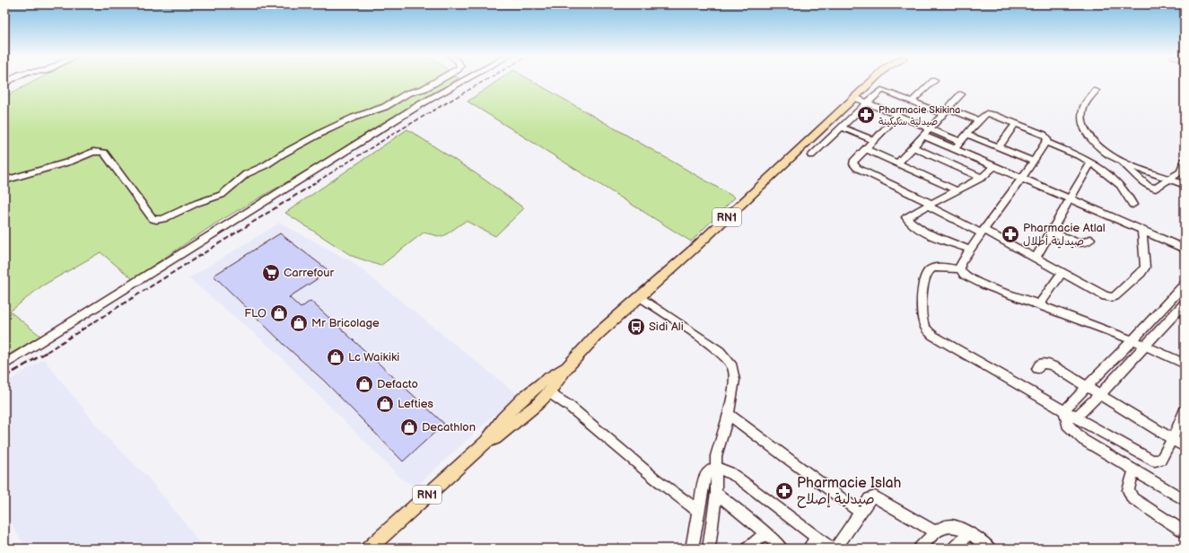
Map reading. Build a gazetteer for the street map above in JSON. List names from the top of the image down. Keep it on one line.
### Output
{"streets":{"main road":["RN1"]},"places":{"pharmacy":["Pharmacie Skikina صيدلية سكيكينة","Pharmacie Atlal صيدلية أطلال","Pharmacie Islah صيدلية إصلاح"],"supermarket":["Carrefour"],"shop":["FLO","Mr Bricolage","Lc Waikiki","Defacto","Lefties","Decathlon"],"bus stop":["Sidi Ali"]}}
